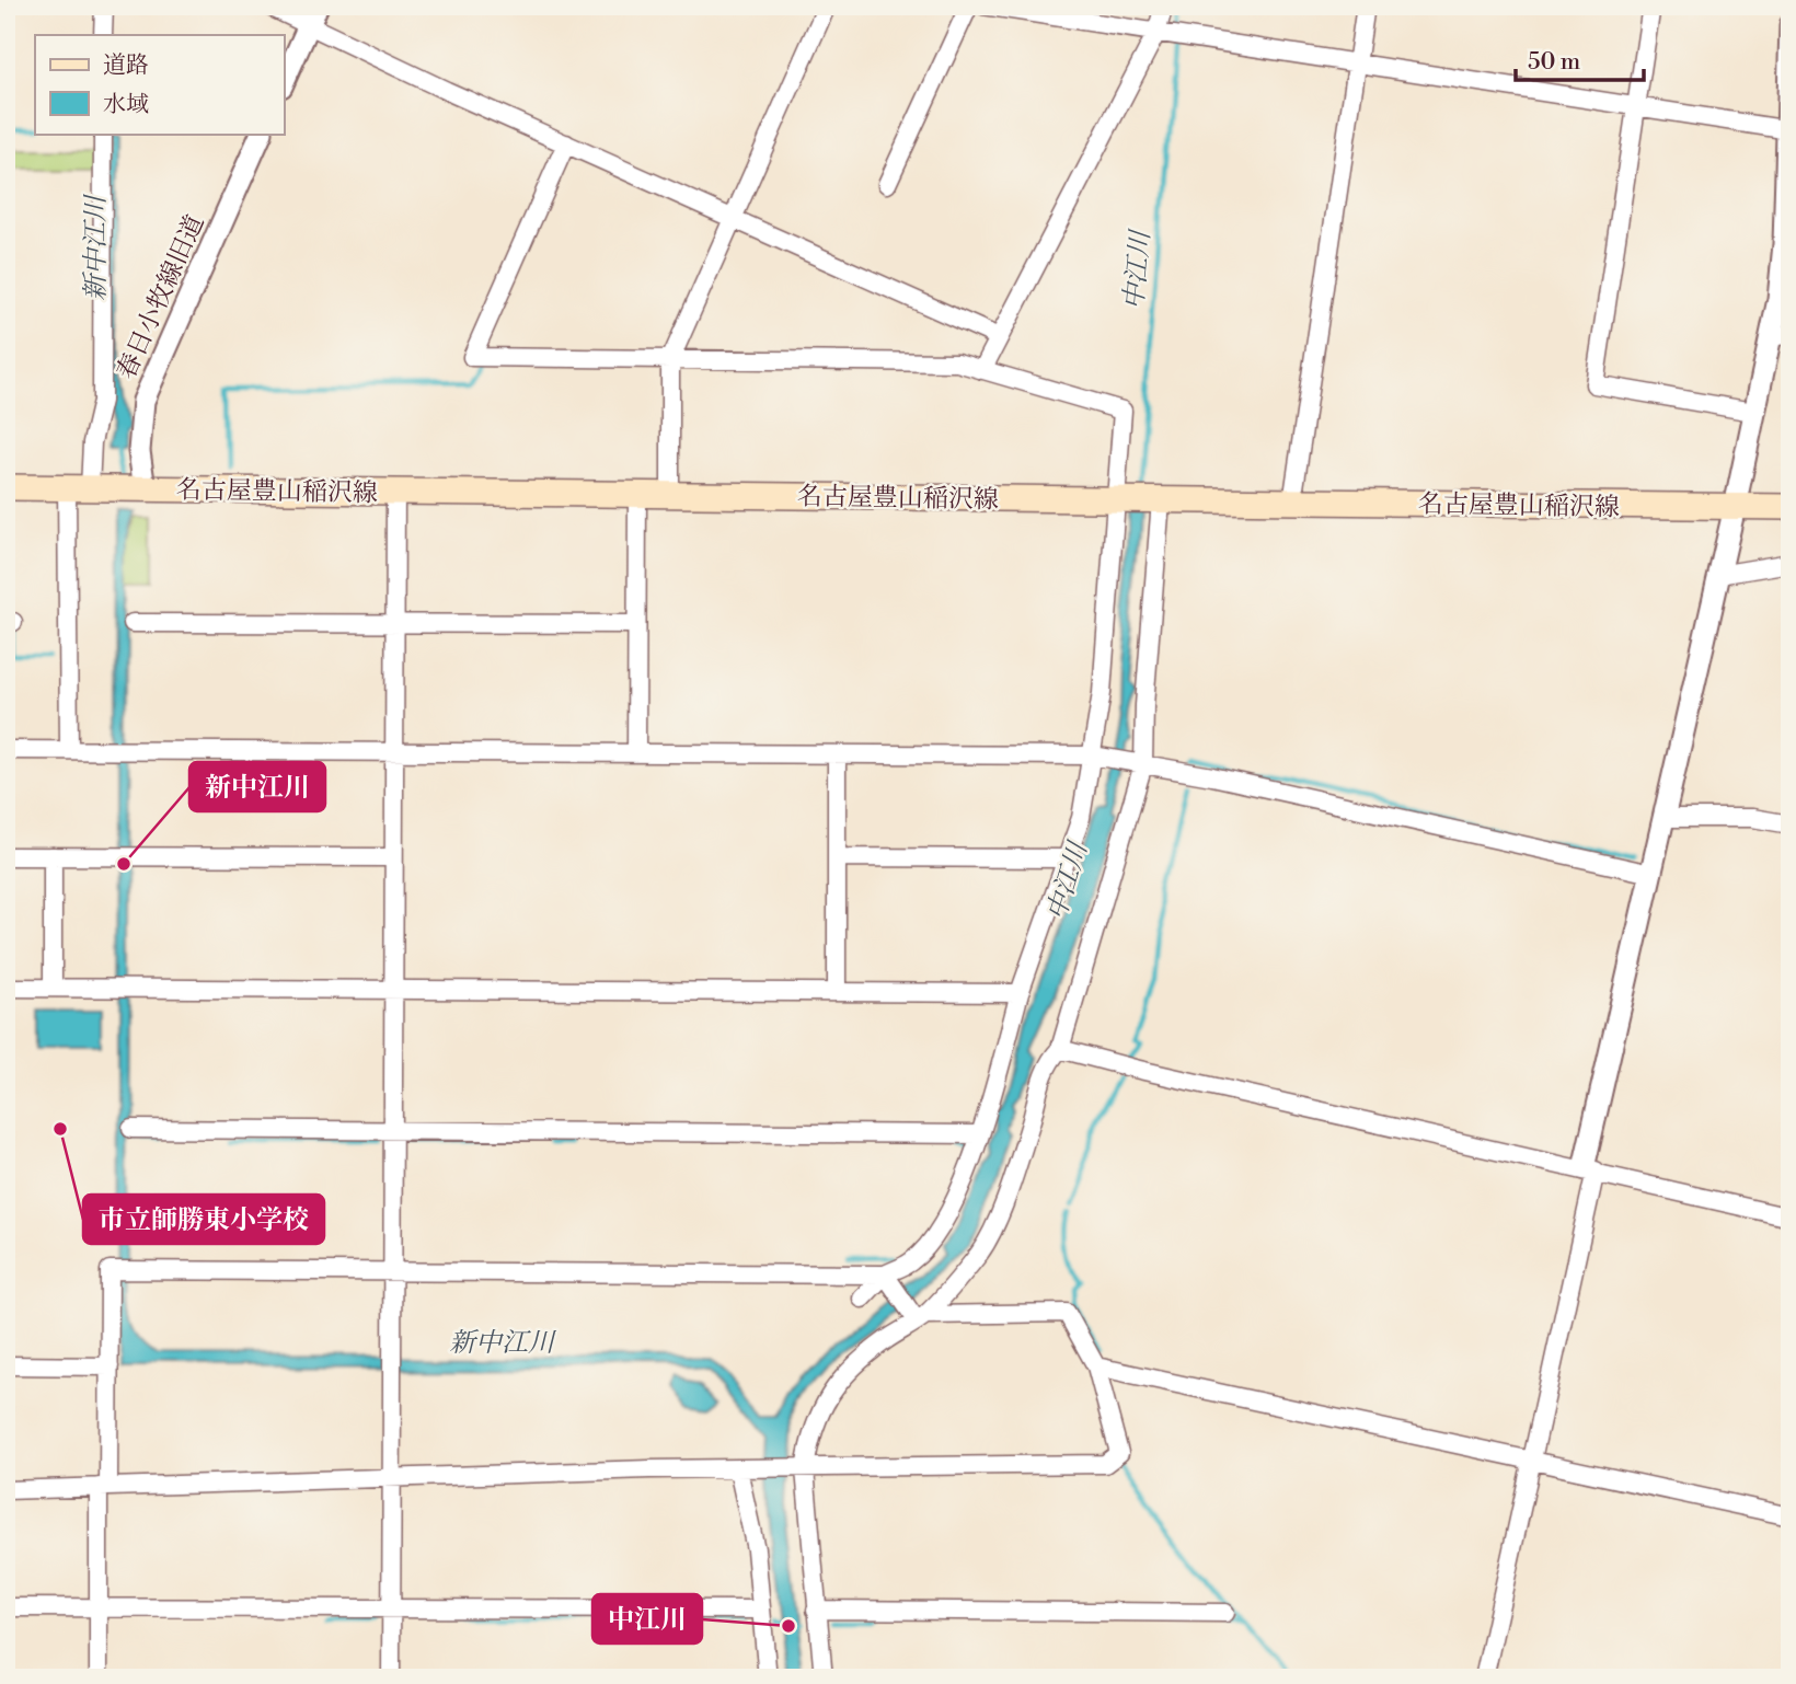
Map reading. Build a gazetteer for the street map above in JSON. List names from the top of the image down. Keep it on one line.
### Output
{"streets":{"main road":["名古屋豊山稲沢線"],"street":["春日小牧線旧道"]},"crossings":[["春日小牧線旧道","名古屋豊山稲沢線"]],"water":["新中江川","中江川"],"places":["新中江川","市立師勝東小学校","中江川"],"legend":["道路","水域"],"scale_bar":"50 m"}
